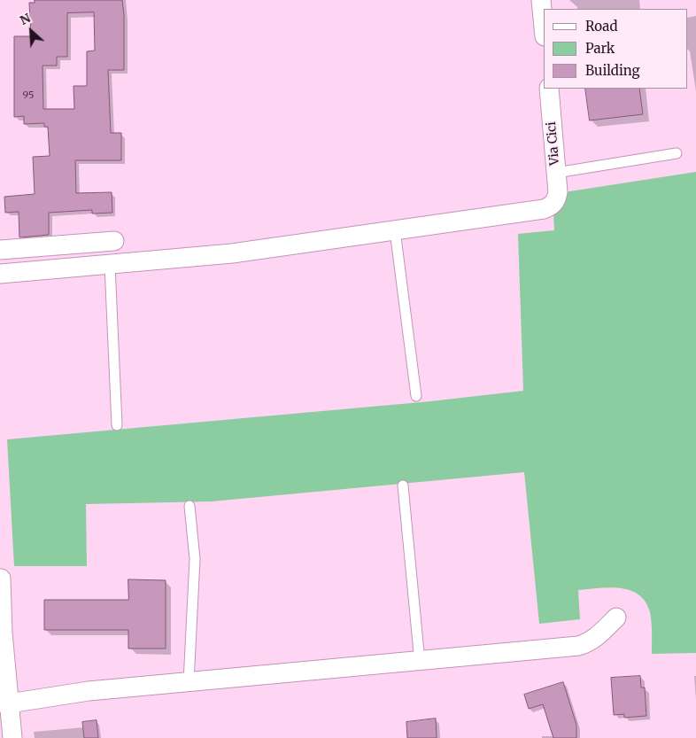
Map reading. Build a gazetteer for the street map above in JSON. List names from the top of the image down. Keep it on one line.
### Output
{"streets":{"street":["Via Cici"]},"house_numbers":["95"],"legend":["Road","Park","Building"],"north":"top left"}
